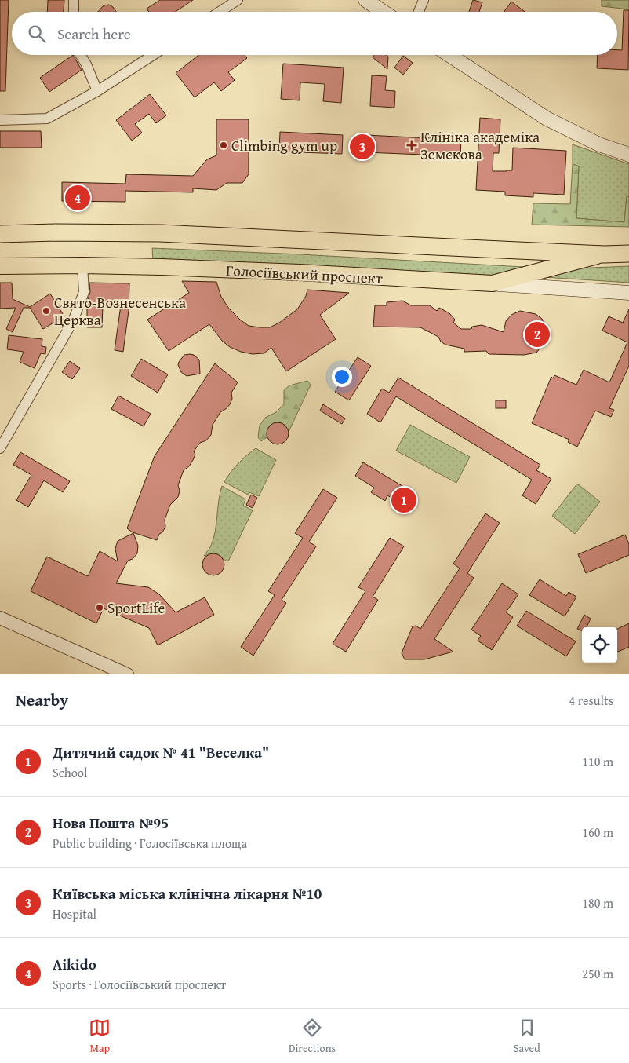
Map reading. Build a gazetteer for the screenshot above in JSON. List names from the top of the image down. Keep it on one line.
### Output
{"streets":{"highway":["Голосіївський проспект"]},"places":{"other":["Climbing gym up","Свято-Вознесенська Церква","SportLife"],"health":["Клініка академіка Земскова"]},"page":{"search":"Search here","pins":["3","4","2","1"],"heading":["Nearby","4 results"],"list":[{"mark":"1","name":"Дитячий садок № 41 \"Веселка\"","note":"School","value":"110 m"},{"mark":"2","name":"Нова Пошта №95","note":"Public building · Голосіївська площа","value":"160 m"},{"mark":"3","name":"Київська міська клінічна лікарня №10","note":"Hospital","value":"180 m"},{"mark":"4","name":"Aikido","note":"Sports · Голосіївський проспект","value":"250 m"}],"nav":["Map","Directions","Saved"]}}
